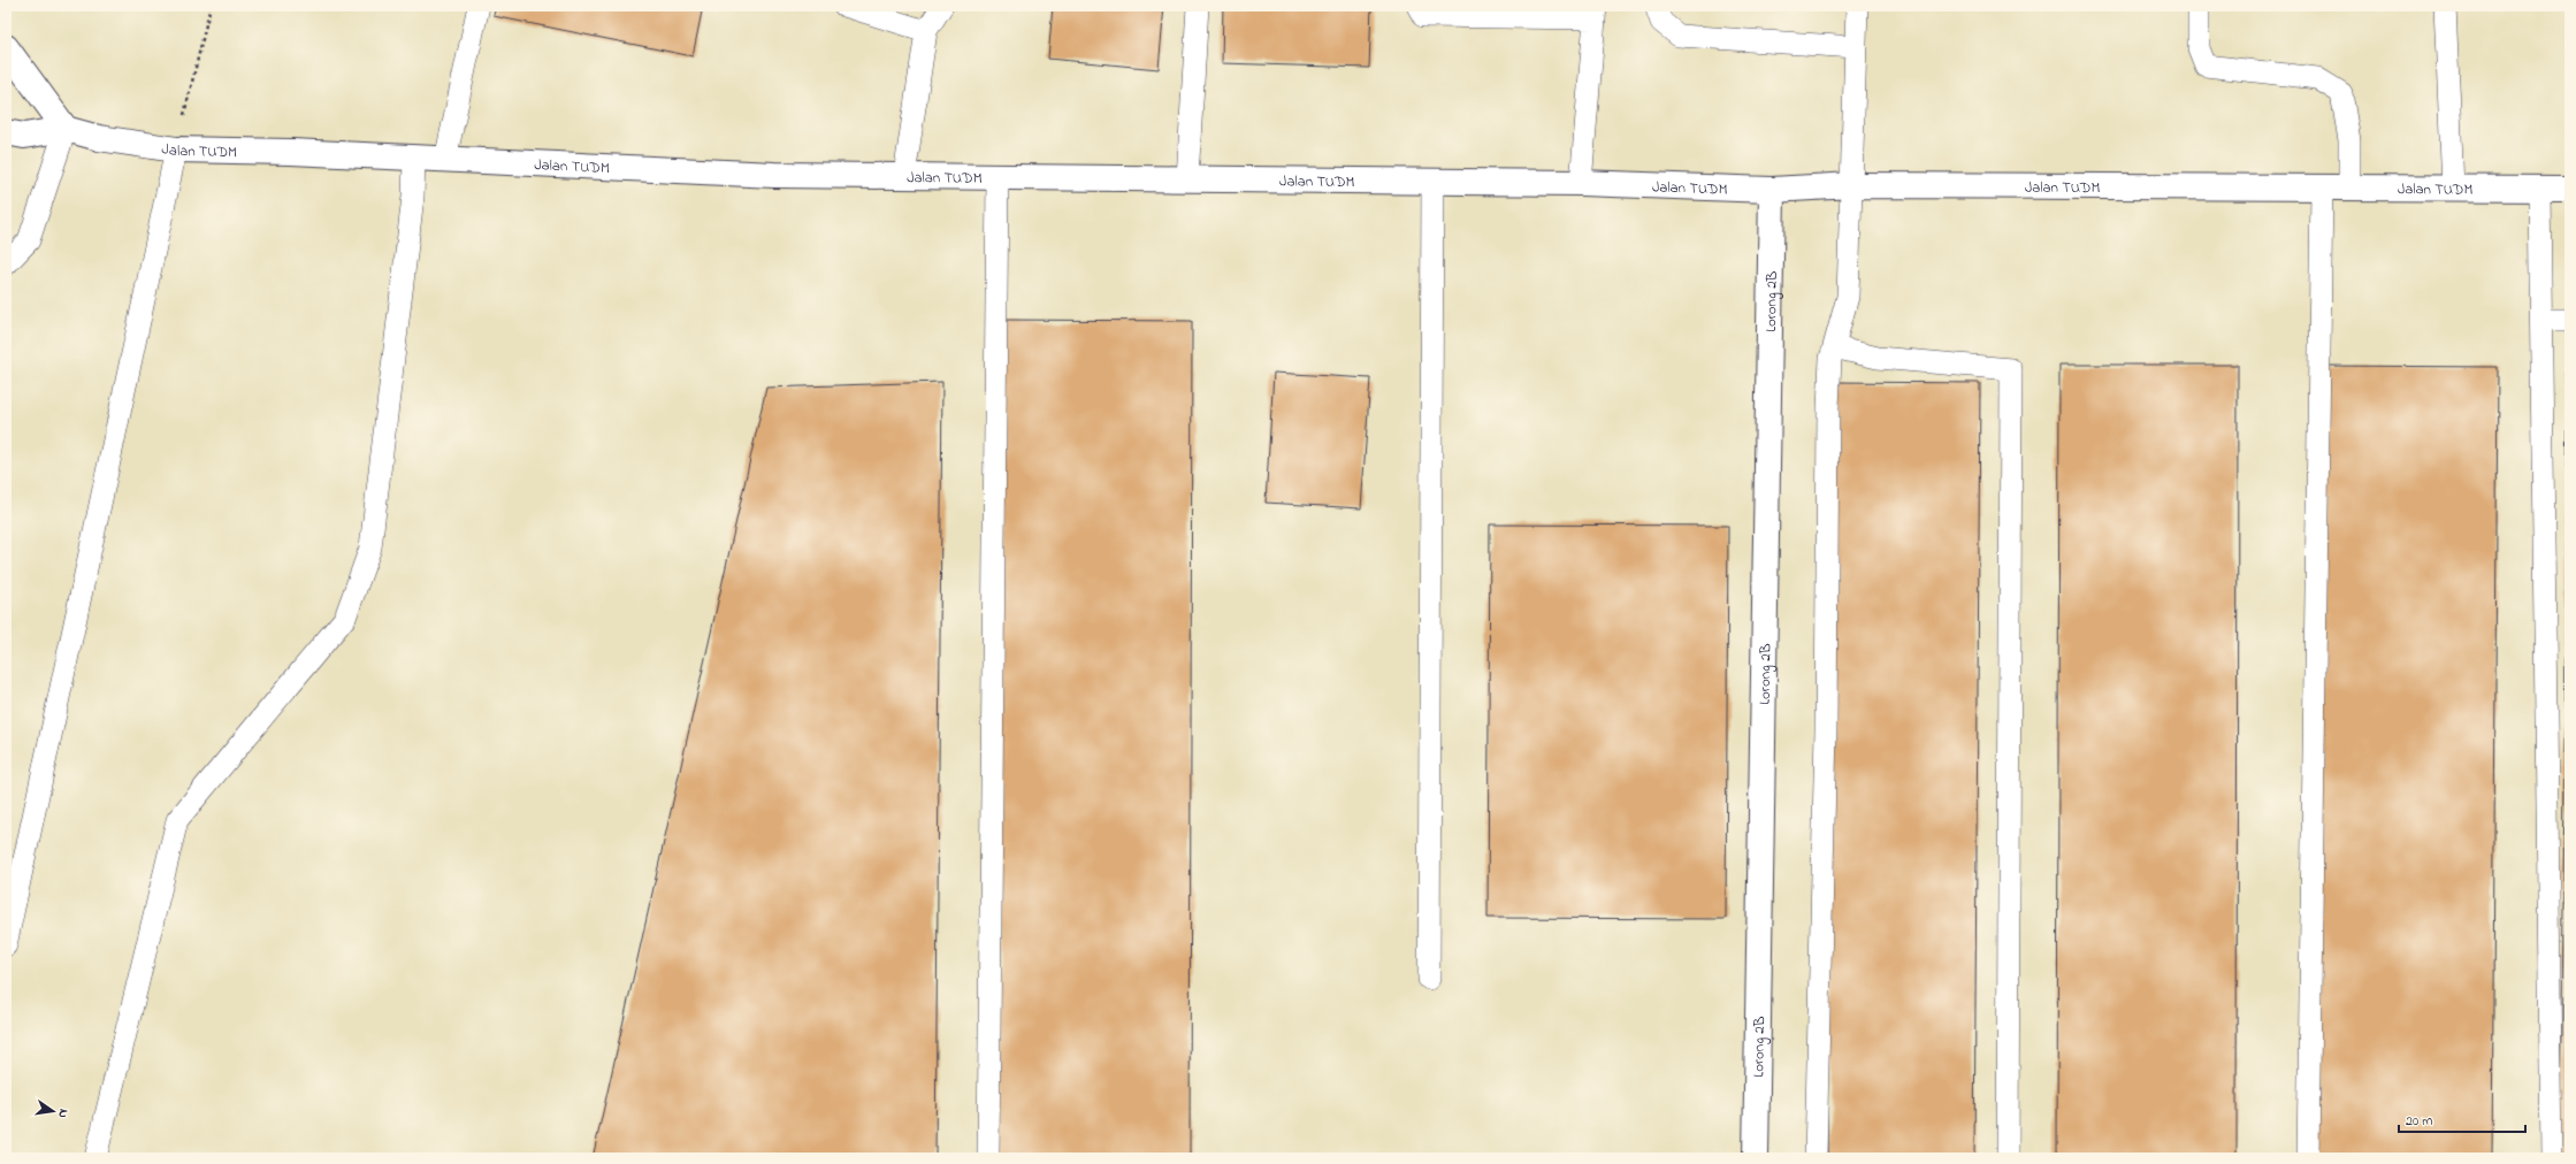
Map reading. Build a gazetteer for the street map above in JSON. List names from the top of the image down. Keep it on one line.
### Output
{"streets":{"street":["Jalan TUDM","Lorong 2B"]},"crossings":[["Jalan TUDM","Lorong 2B"]],"scale_bar":"20 m","north":"right"}
